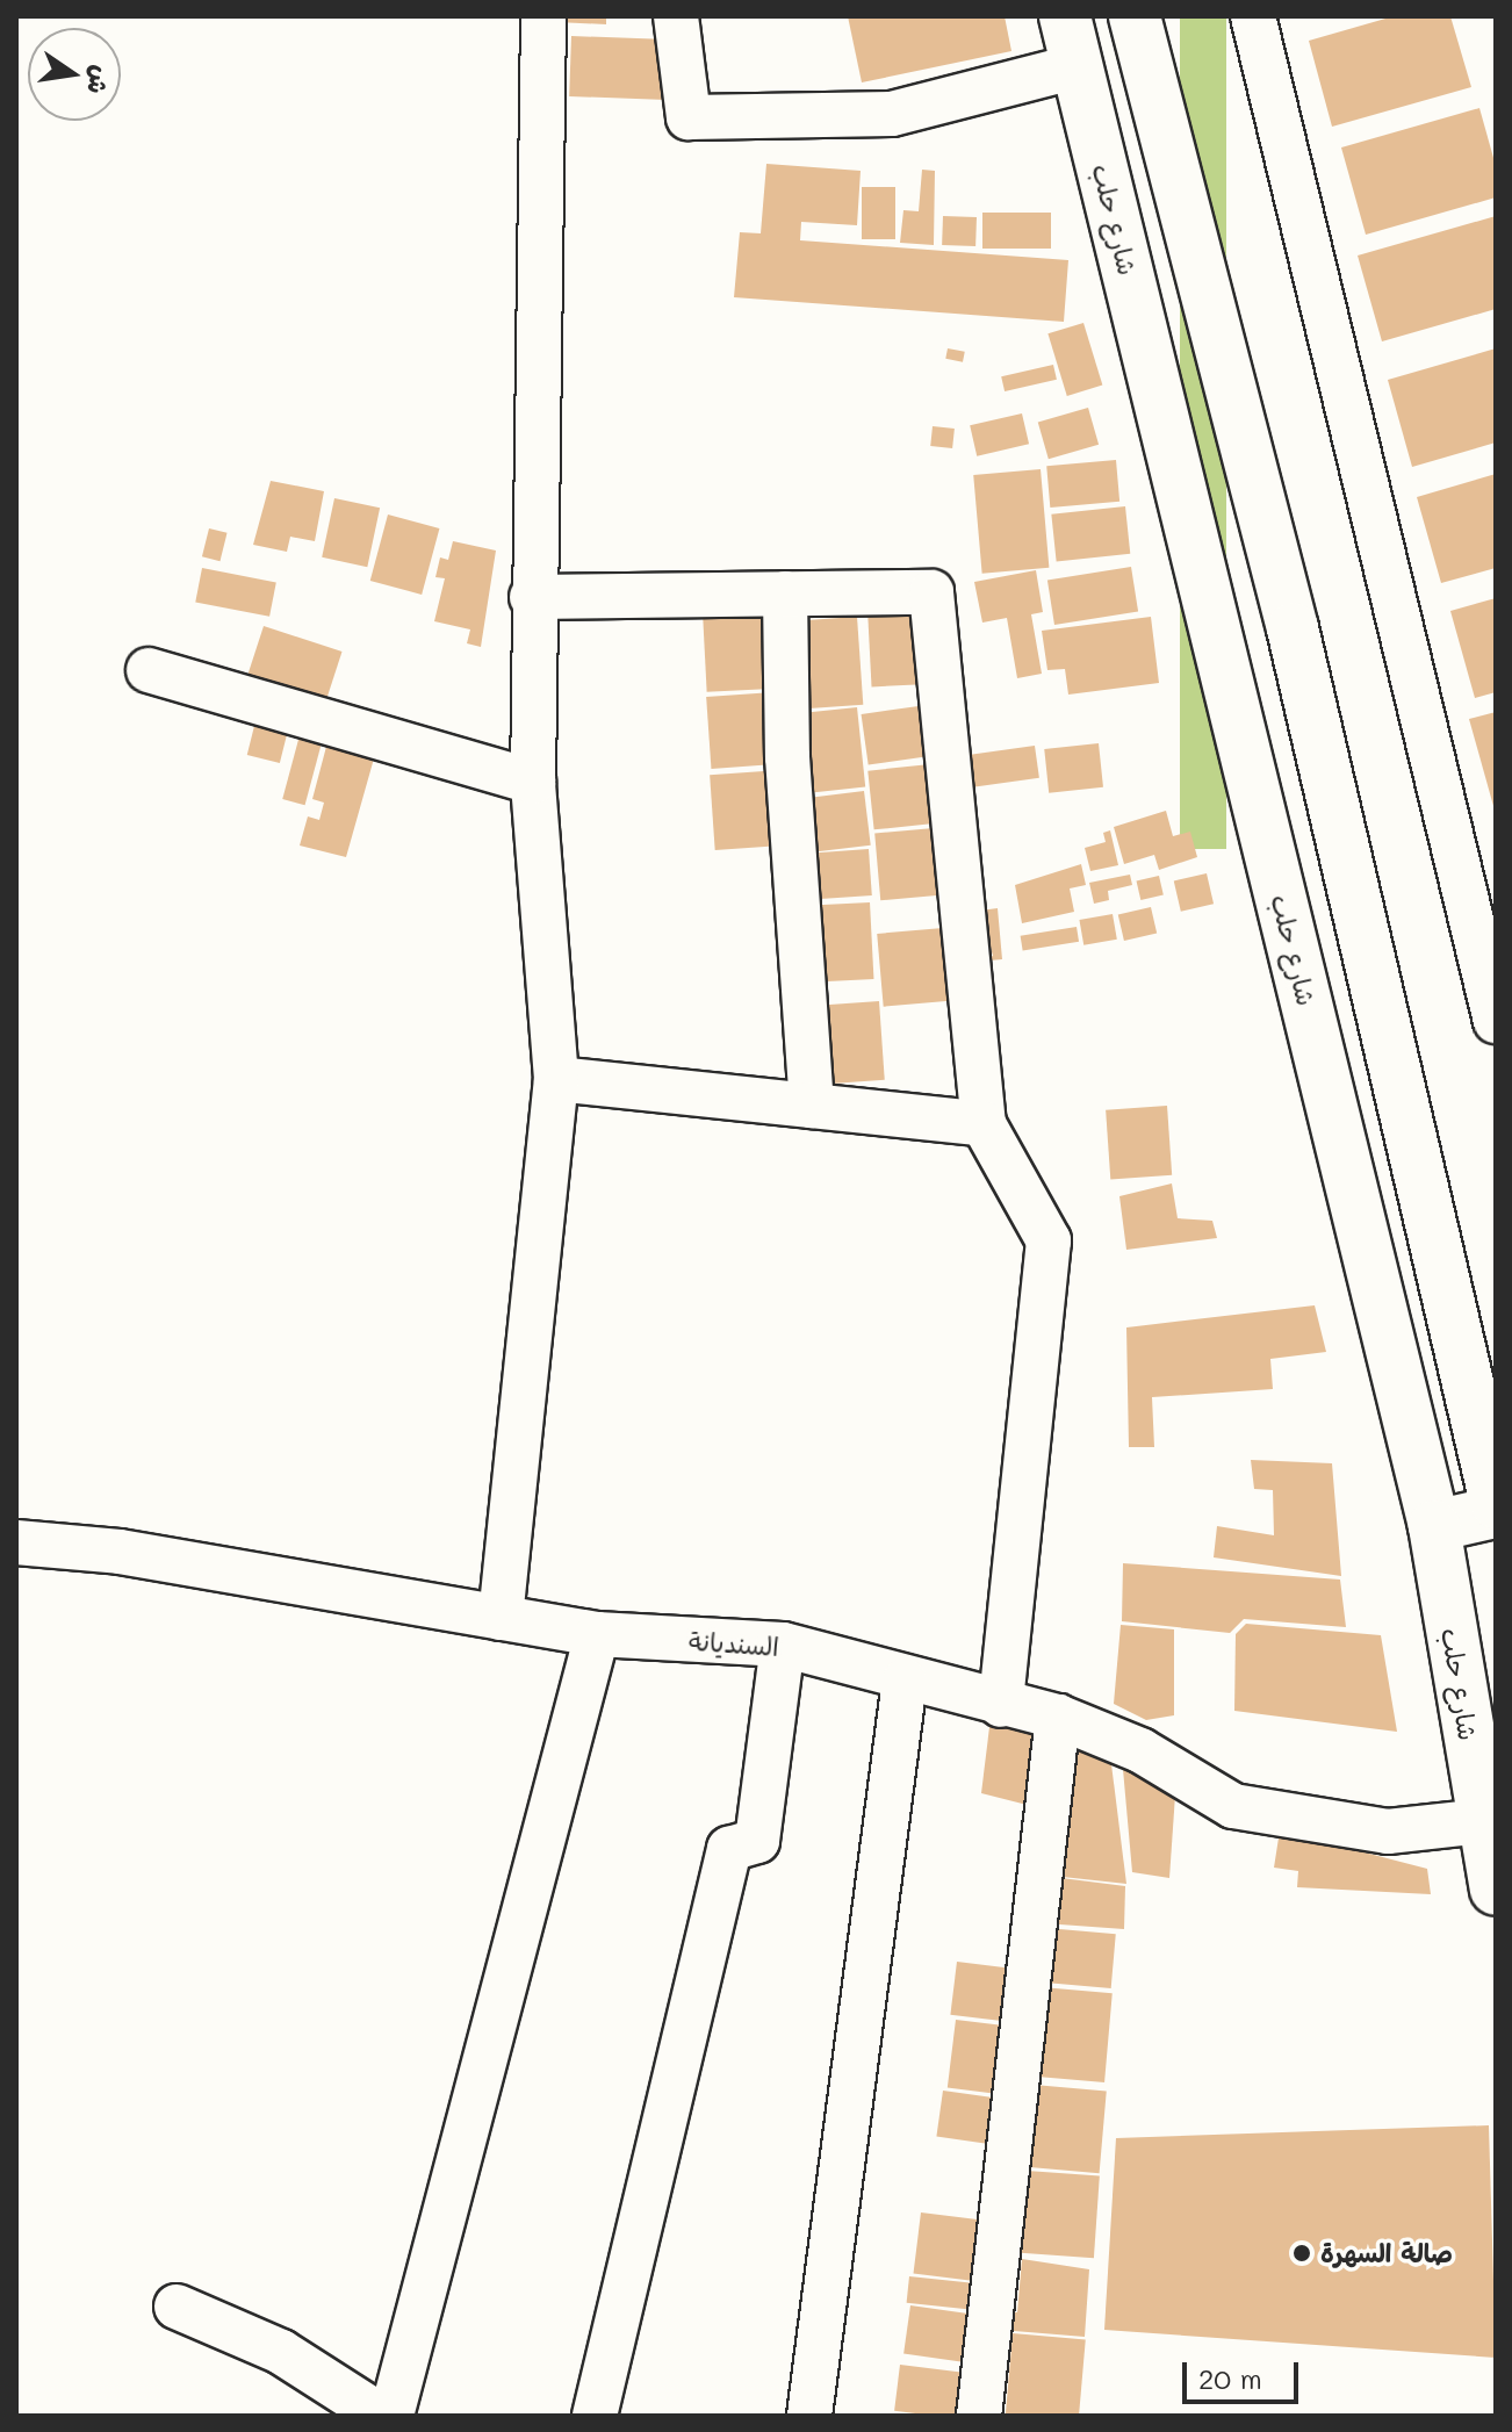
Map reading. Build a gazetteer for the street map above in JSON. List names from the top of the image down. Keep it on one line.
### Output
{"streets":{"main road":["شارع حلب"],"street":["السنديانة"]},"crossings":[["شارع حلب","السنديانة"]],"places":["صالة السهرة"],"scale_bar":"20 m","north":"right"}
